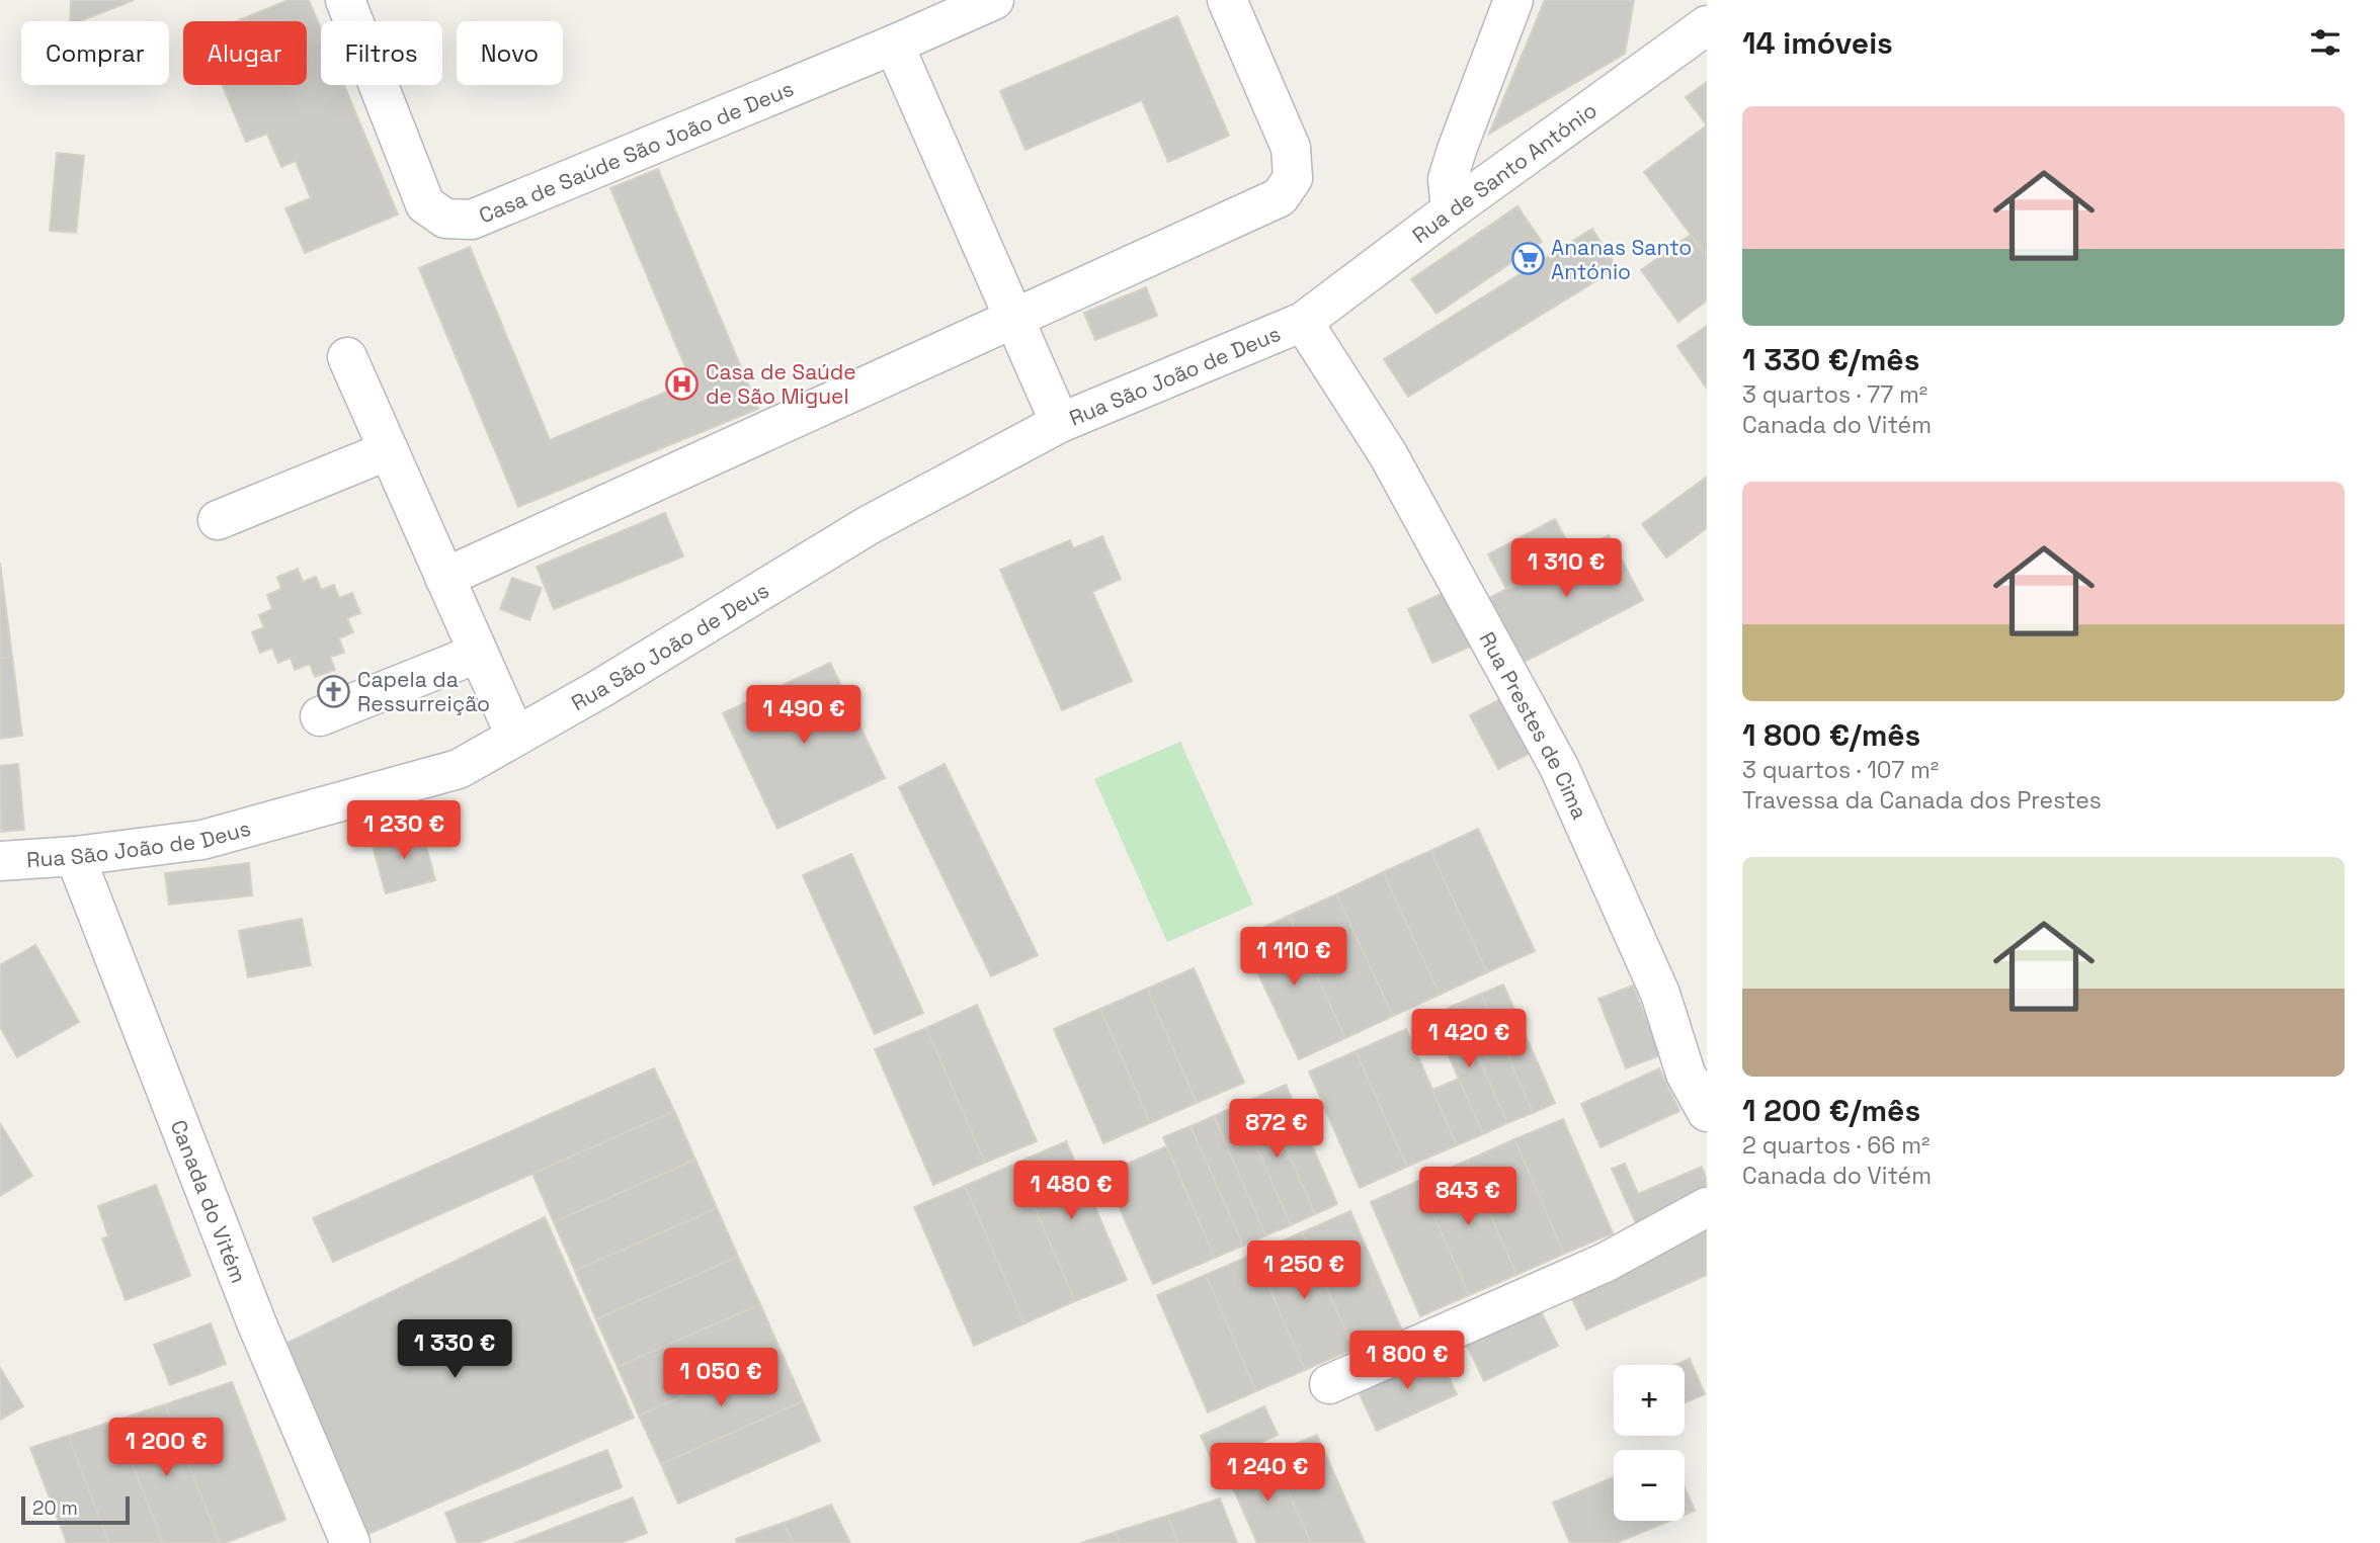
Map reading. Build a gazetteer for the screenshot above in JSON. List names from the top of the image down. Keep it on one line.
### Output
{"streets":{"street":["Casa de Saúde São João de Deus","Rua de Santo António","Rua São João de Deus","Rua Prestes de Cima","Canada do Vitém"]},"crossings":[["Rua de Santo António","Rua São João de Deus"],["Rua de Santo António","Rua Prestes de Cima"],["Rua São João de Deus","Rua Prestes de Cima"],["Rua São João de Deus","Canada do Vitém"]],"places":{"supermarket":["Ananas Santo António"],"hospital":["Casa de Saúde de São Miguel"],"church":["Capela da Ressurreição"]},"scale_bar":"20 m","page":{"heading":"14 imóveis","chip":["Comprar","Alugar","Filtros","Novo"],"list":[{"name":"1 330 €/mês","note":"3 quartos · 77 m² · Canada do Vitém"},{"name":"1 800 €/mês","note":"3 quartos · 107 m² · Travessa da Canada dos Prestes"},{"name":"1 200 €/mês","note":"2 quartos · 66 m² · Canada do Vitém"}],"price":["1 310 €","1 490 €","1 230 €","1 110 €","1 420 €","872 €","1 480 €","843 €","1 250 €","1 330 €","1 800 €","1 050 €","1 200 €","1 240 €"],"map_buttons":["+","−"],"scale":"20 m"}}
